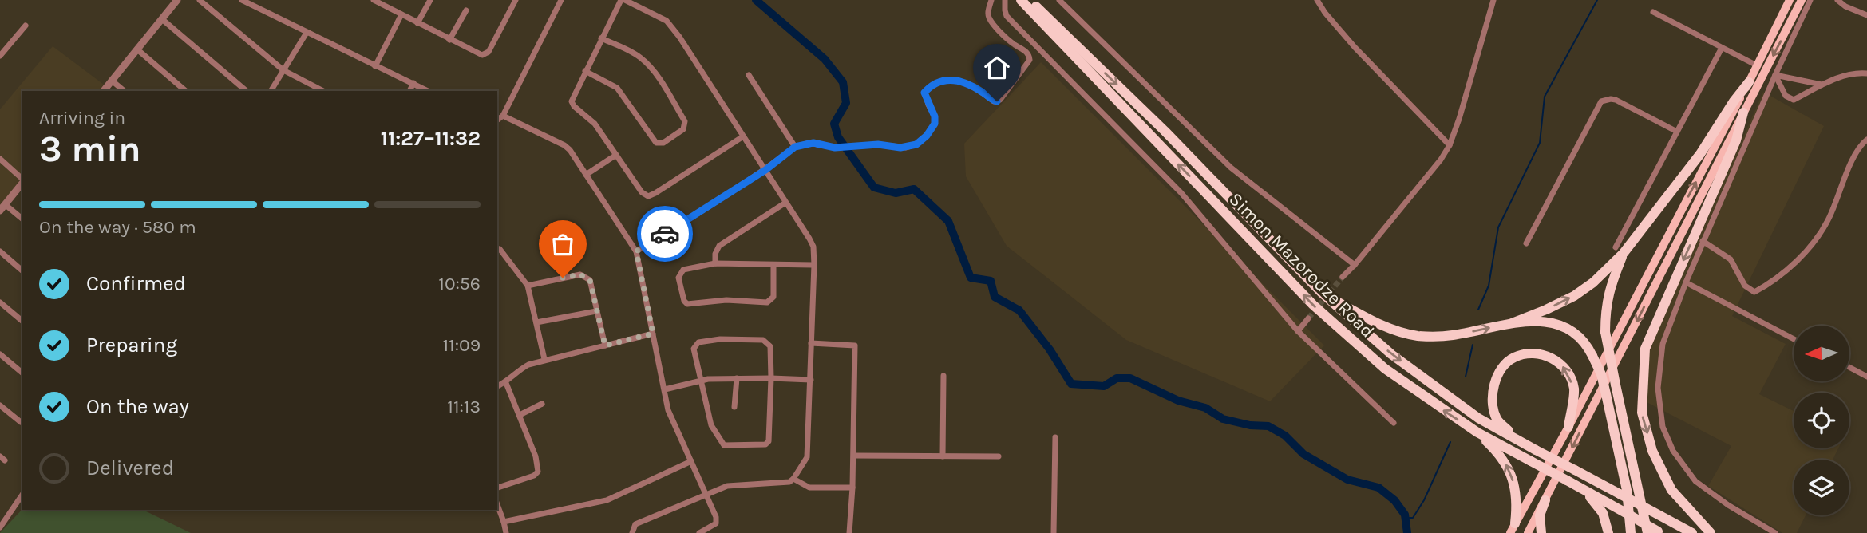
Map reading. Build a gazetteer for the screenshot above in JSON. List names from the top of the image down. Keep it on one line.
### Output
{"streets":{"highway":["Simon Mazorodze Road"]},"north":"left","page":{"heading":["3 min","Arriving in","11:27–11:32"],"bar":"On the way · 580 m","list":[["Confirmed","10:56"],["Preparing","11:09"],["On the way","11:13"],"Delivered"]}}
